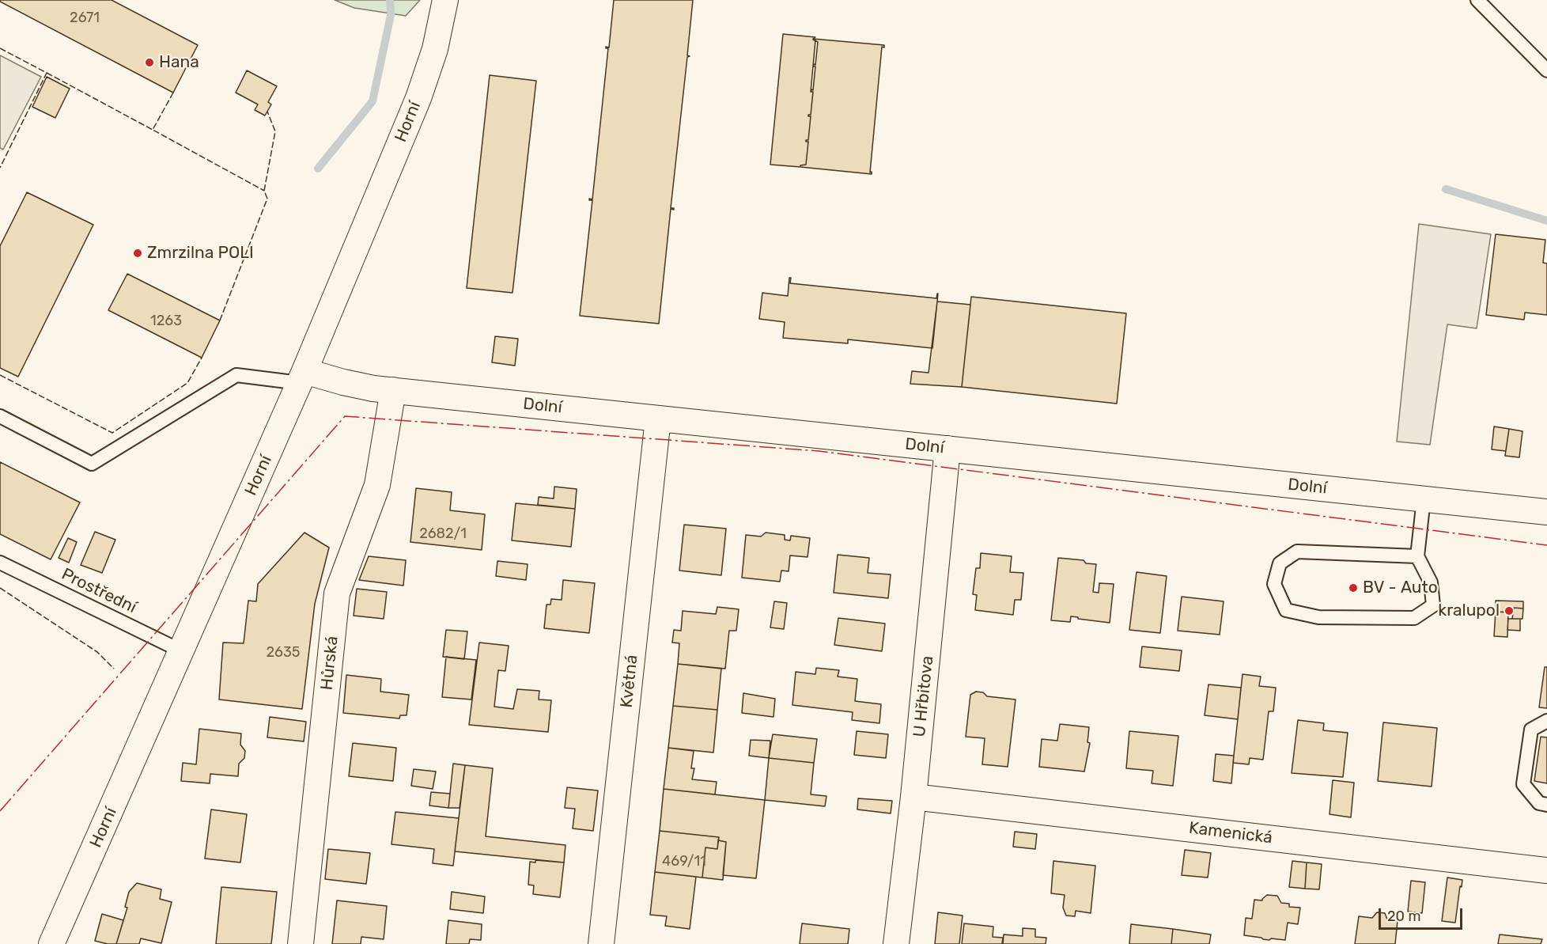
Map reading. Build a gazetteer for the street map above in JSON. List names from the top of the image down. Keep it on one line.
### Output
{"streets":{"street":["Horní","Dolní","Hůrská","Květná","U Hřbitova","Kamenická"],"lane":["Prostřední"]},"crossings":[["Horní","Dolní"],["Horní","Prostřední"],["Dolní","Hůrská"],["Dolní","Květná"],["Dolní","U Hřbitova"],["U Hřbitova","Kamenická"]],"places":["Hana","Zmrzilna POLI","BV - Auto","kralupol"],"house_numbers":["2671","1263","2682/1","2635","469/11"],"scale_bar":"20 m"}
